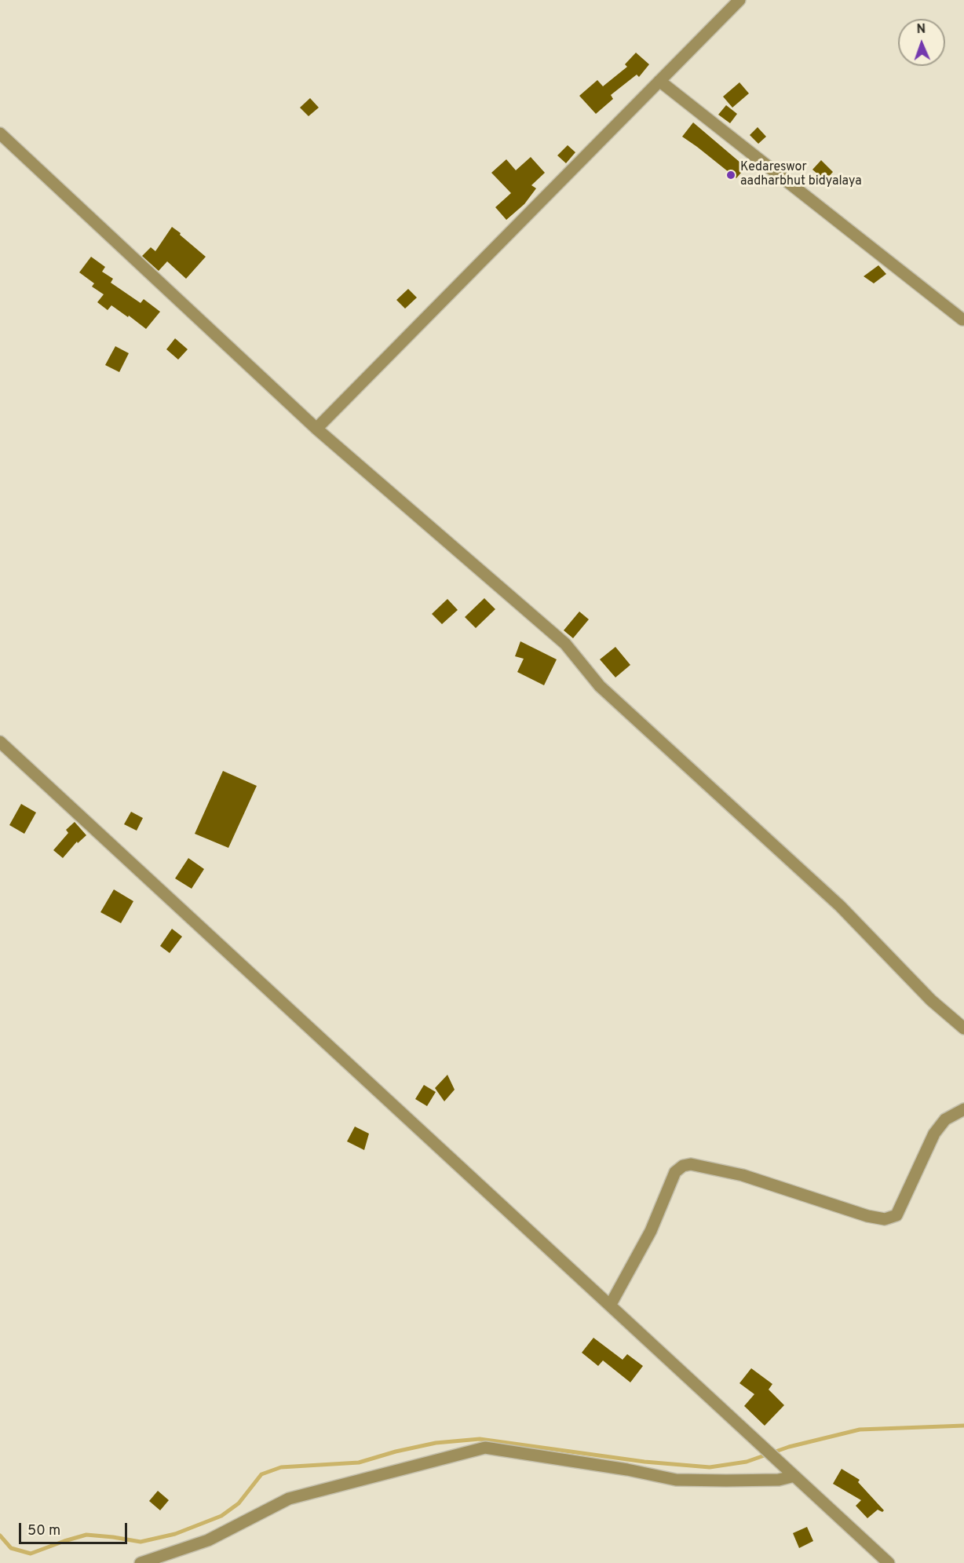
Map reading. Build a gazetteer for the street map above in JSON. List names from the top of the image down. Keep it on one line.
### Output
{"places":["Kedareswor aadharbhut bidyalaya"],"scale_bar":"50 m","north":"top"}
